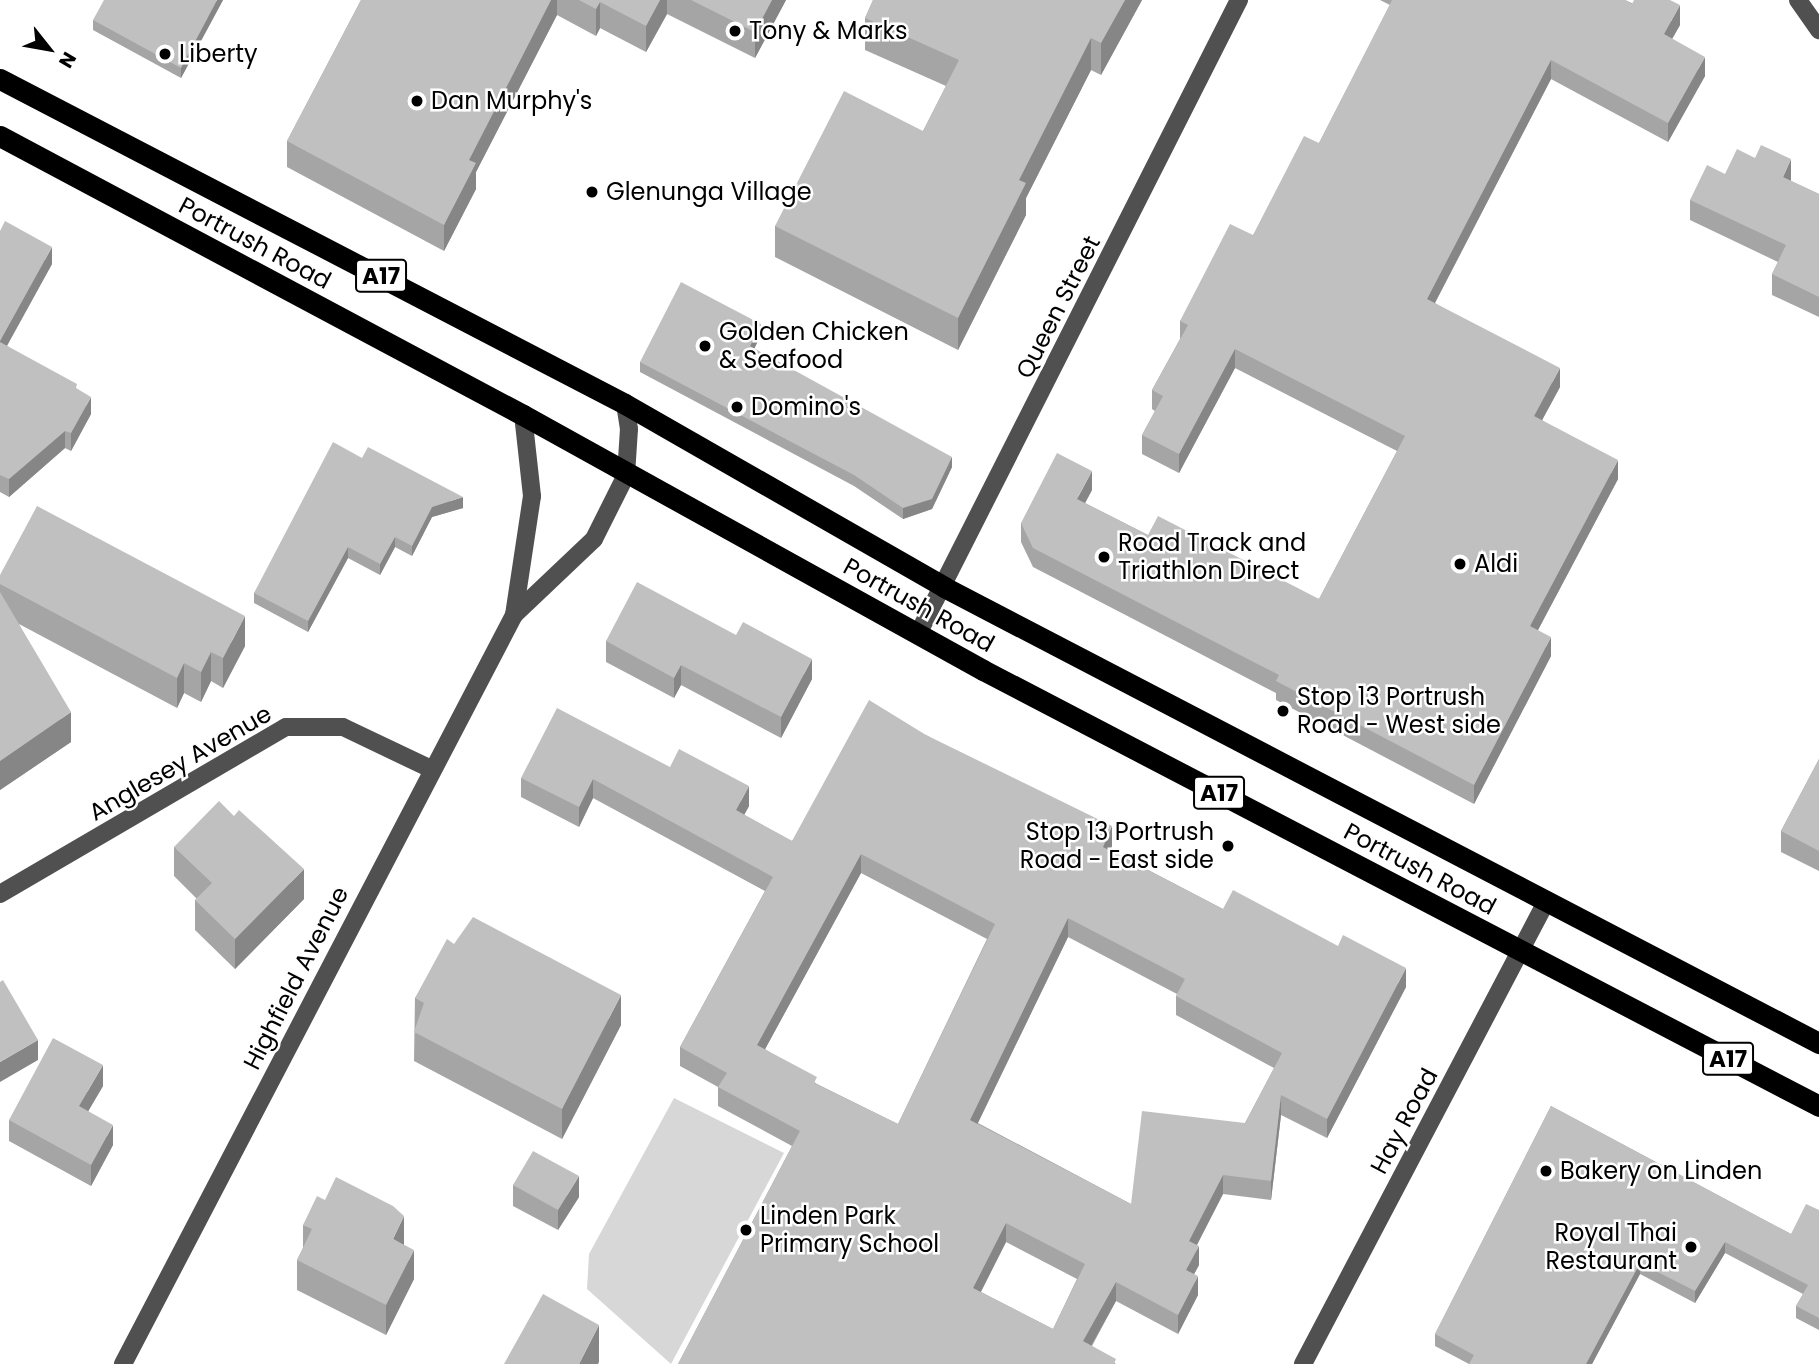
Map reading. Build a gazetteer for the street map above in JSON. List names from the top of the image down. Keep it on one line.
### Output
{"streets":{"highway":["Portrush Road","A17"],"street":["Queen Street","Anglesey Avenue","Highfield Avenue","Hay Road"]},"crossings":[["Portrush Road","Queen Street"],["Portrush Road","Highfield Avenue"],["Portrush Road","Hay Road"],["Anglesey Avenue","Highfield Avenue"]],"places":["Tony & Marks","Liberty","Dan Murphy's","Glenunga Village","Golden Chicken & Seafood","Domino's","Road Track and Triathlon Direct","Aldi","Stop 13 Portrush Road - West side","Stop 13 Portrush Road - East side","Bakery on Linden","Linden Park Primary School","Royal Thai Restaurant"],"north":"bottom right"}
